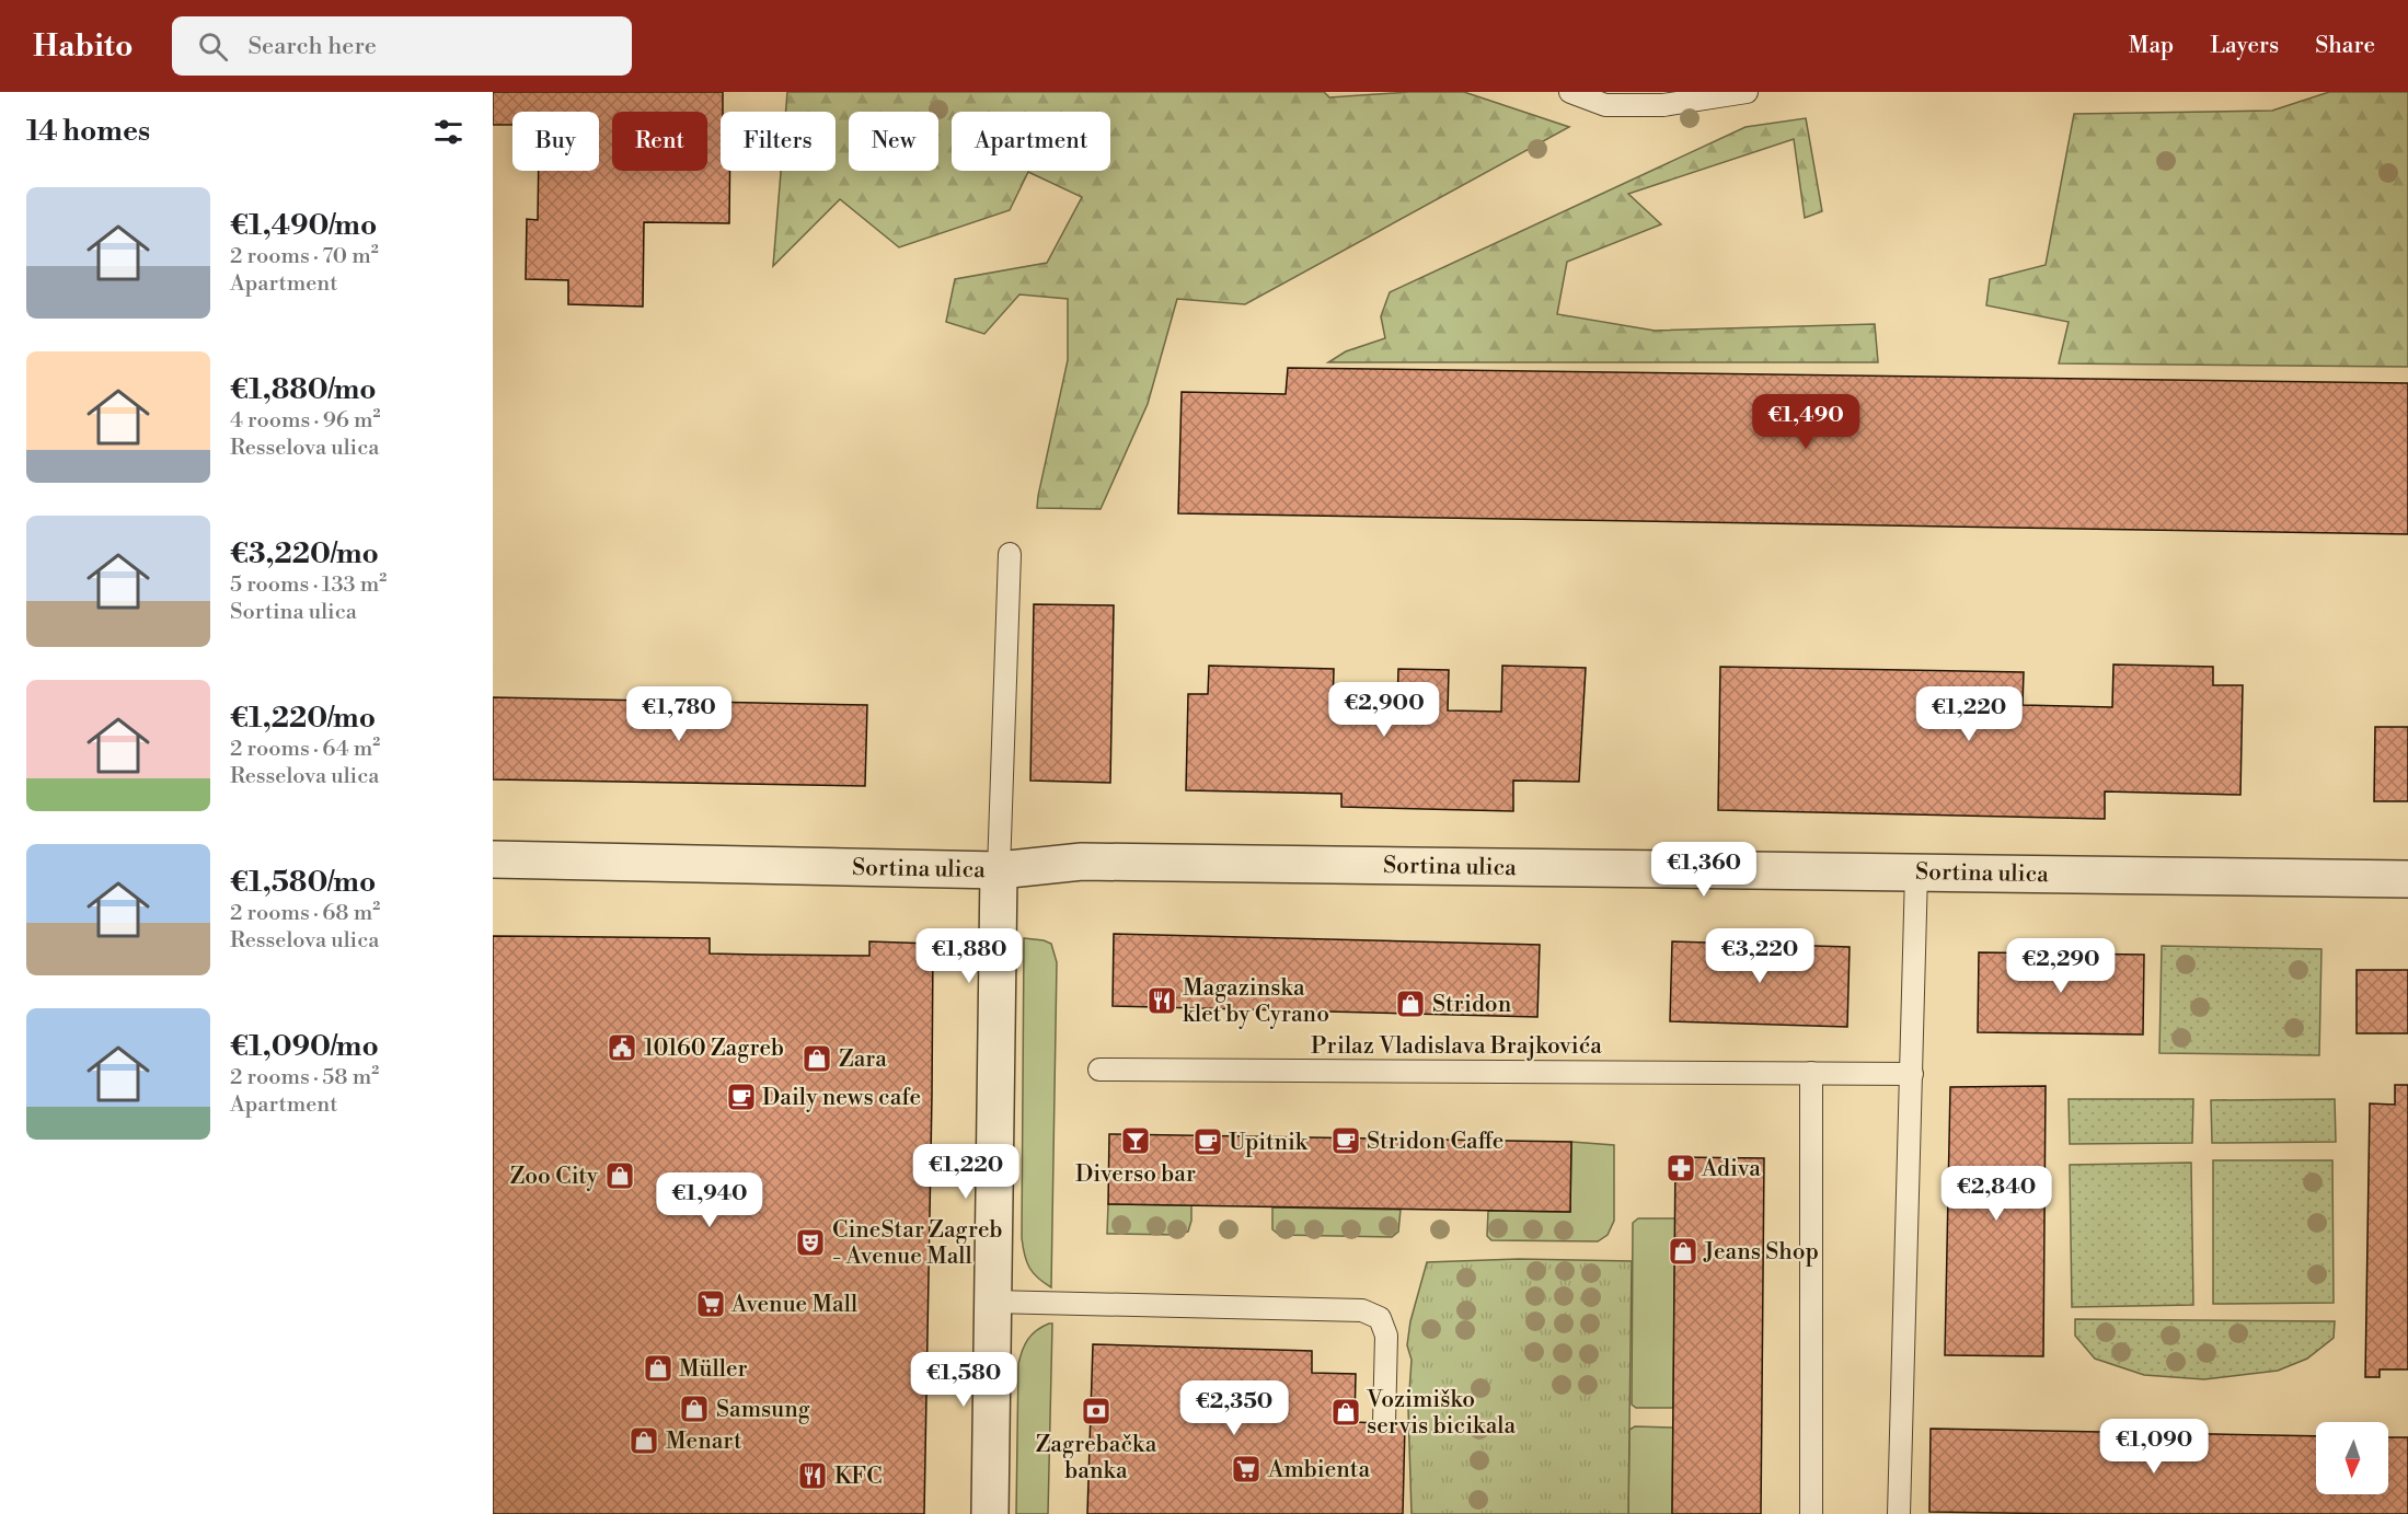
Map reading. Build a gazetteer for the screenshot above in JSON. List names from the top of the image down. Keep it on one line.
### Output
{"streets":{"street":["Sortina ulica"],"lane":["Prilaz Vladislava Brajkovića"]},"places":{"restaurant":["Magazinska klet by Cyrano","KFC"],"shop":["Stridon","Zara","Zoo City","Jeans Shop","Müller","Samsung","Vozimiško servis bicikala","Menart"],"public building":["10160 Zagreb"],"cafe":["Daily news cafe","Stridon Caffe","Upitnik"],"bar":["Diverso bar"],"pharmacy":["Adiva"],"theatre":["CineStar Zagreb - Avenue Mall"],"supermarket":["Avenue Mall","Ambienta"],"bank":["Zagrebačka banka"]},"north":"bottom","page":{"header":"Habito","search":"Search here","nav":["Map","Layers","Share"],"heading":"14 homes","chip":["Buy","Rent","Filters","New","Apartment"],"list":[{"name":"€1,490/mo","note":"2 rooms · 70 m² · Apartment"},{"name":"€1,880/mo","note":"4 rooms · 96 m² · Resselova ulica"},{"name":"€3,220/mo","note":"5 rooms · 133 m² · Sortina ulica"},{"name":"€1,220/mo","note":"2 rooms · 64 m² · Resselova ulica"},{"name":"€1,580/mo","note":"2 rooms · 68 m² · Resselova ulica"},{"name":"€1,090/mo","note":"2 rooms · 58 m² · Apartment"}],"price":["€1,490","€2,900","€1,780","€1,220","€1,360","€1,880","€3,220","€2,290","€1,220","€2,840","€1,940","€1,580","€2,350","€1,090"]}}
